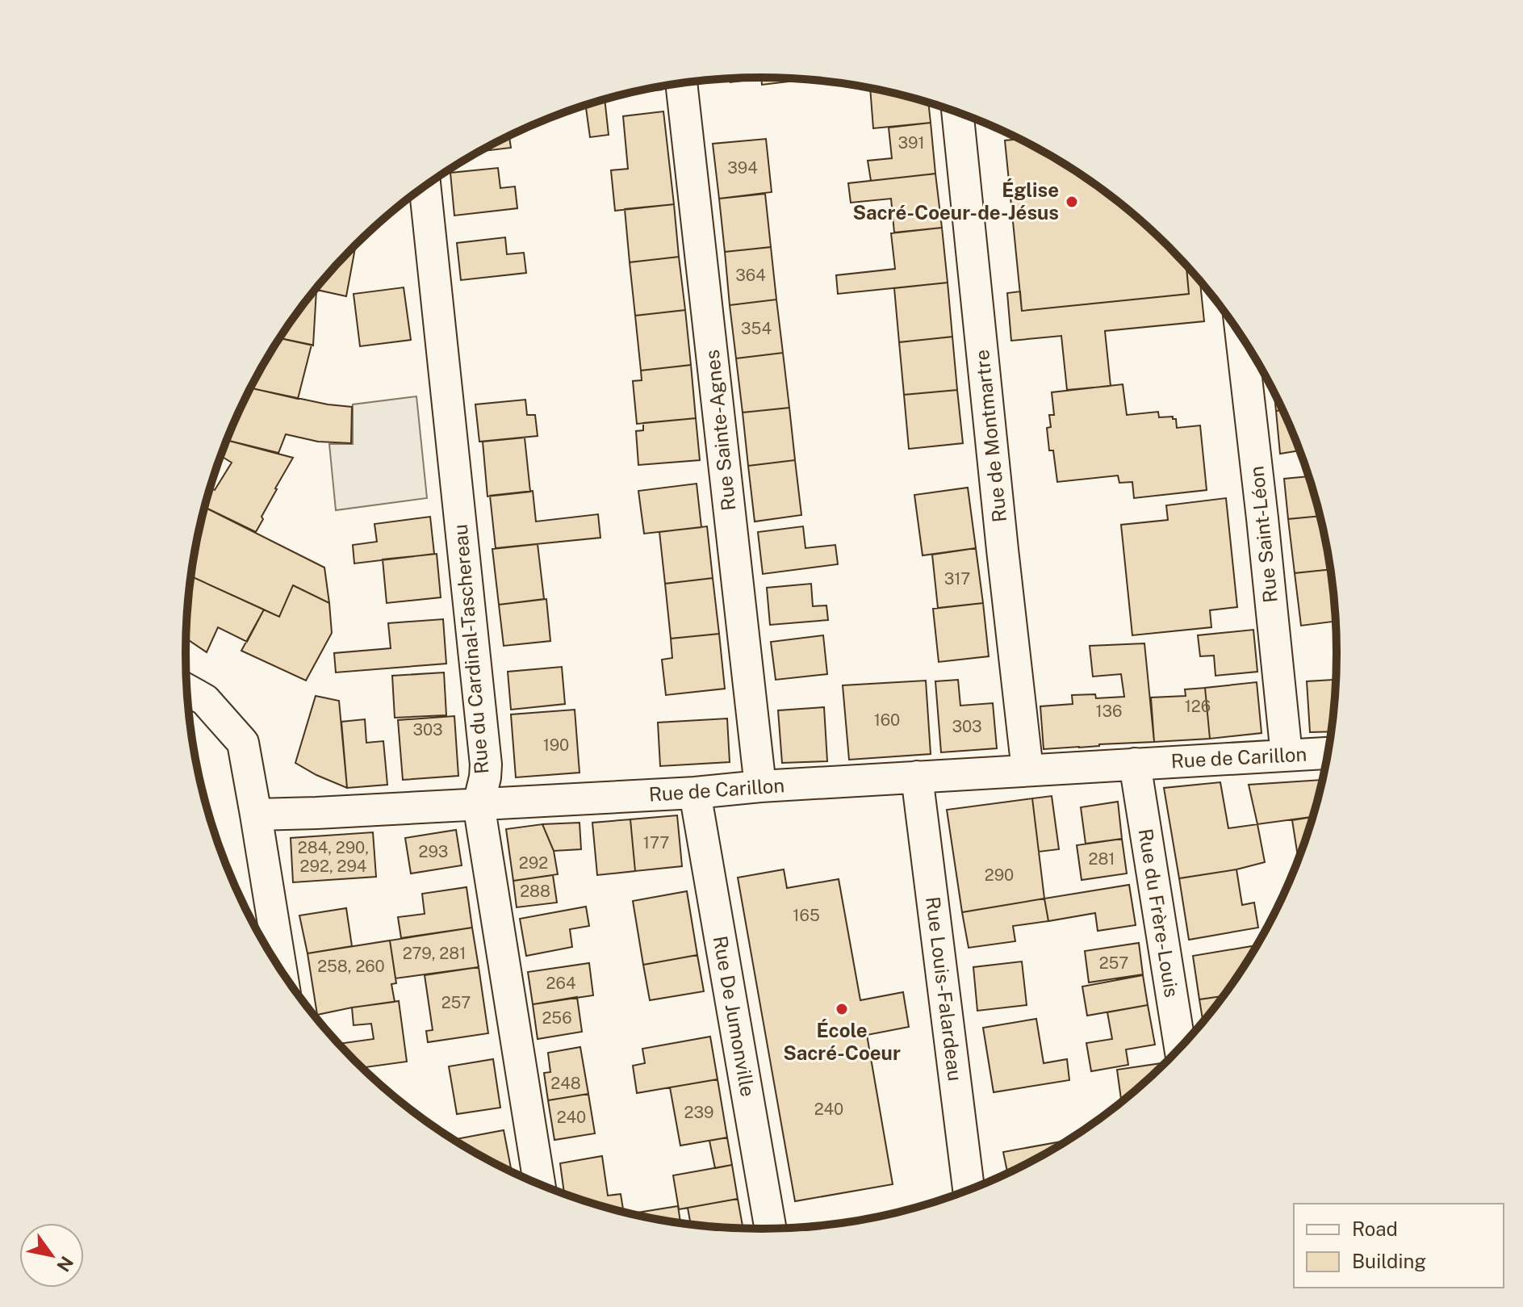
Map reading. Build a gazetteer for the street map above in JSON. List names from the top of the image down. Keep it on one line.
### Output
{"streets":{"street":["Rue Sainte-Agnes","Rue de Montmartre","Rue Saint-Léon","Rue du Cardinal-Taschereau","Rue de Carillon","Rue du Frère-Louis","Rue Louis-Falardeau","Rue De Jumonville"]},"crossings":[["Rue Sainte-Agnes","Rue de Carillon"],["Rue de Montmartre","Rue de Carillon"],["Rue Saint-Léon","Rue de Carillon"],["Rue du Cardinal-Taschereau","Rue de Carillon"],["Rue de Carillon","Rue du Frère-Louis"],["Rue de Carillon","Rue Louis-Falardeau"],["Rue de Carillon","Rue De Jumonville"]],"places":["Église Sacré-Coeur-de-Jésus","École Sacré-Coeur"],"house_numbers":["391","394","364","354","317","126","136","160","303","303","190","177","284, 290, 292, 294","293","281","292","290","288","165","279, 281","257","258, 260","264","257","256","248","240","239","240"],"legend":["Road","Building"],"north":"bottom right"}
